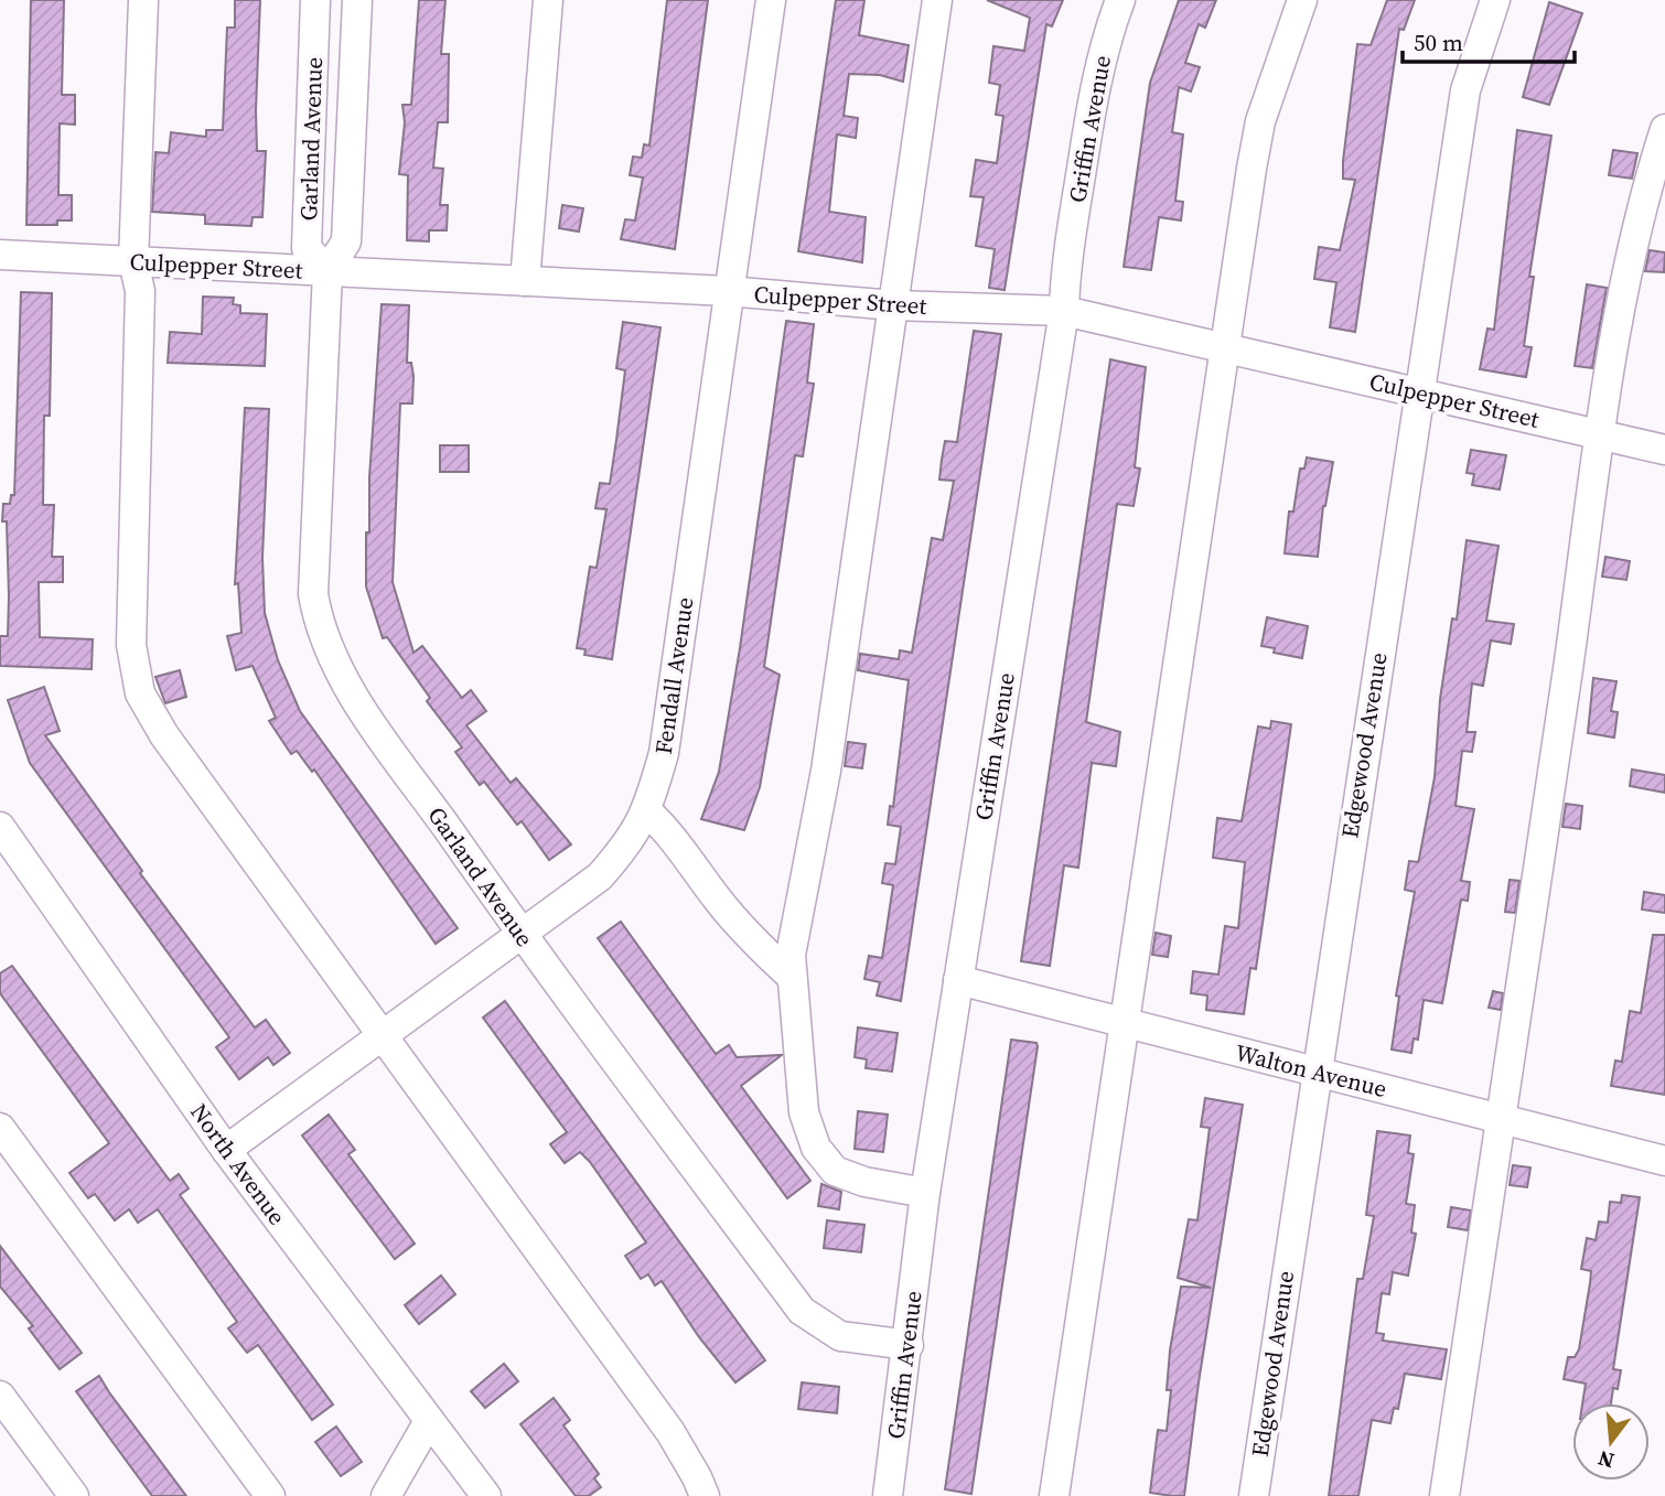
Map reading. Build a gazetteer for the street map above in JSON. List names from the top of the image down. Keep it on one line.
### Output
{"streets":{"street":["Griffin Avenue","Garland Avenue","Culpepper Street","Fendall Avenue","Edgewood Avenue","Walton Avenue","North Avenue"]},"crossings":[["Griffin Avenue","Garland Avenue"],["Griffin Avenue","Culpepper Street"],["Griffin Avenue","Walton Avenue"],["Garland Avenue","Culpepper Street"],["Garland Avenue","Fendall Avenue"],["Culpepper Street","Fendall Avenue"],["Culpepper Street","Edgewood Avenue"],["Fendall Avenue","North Avenue"],["Edgewood Avenue","Walton Avenue"]],"scale_bar":"50 m","north":"bottom"}
